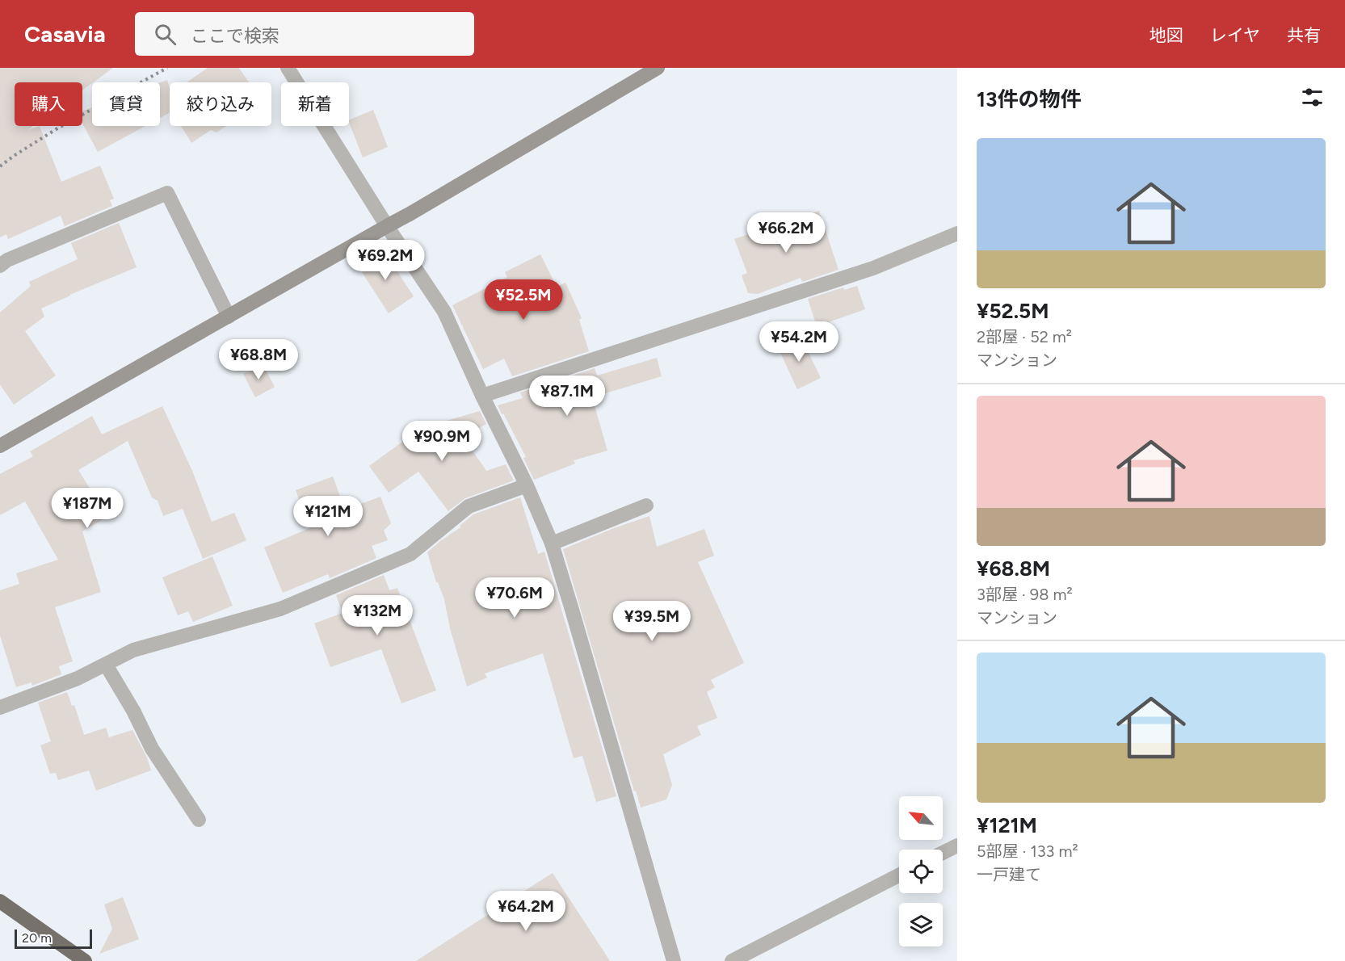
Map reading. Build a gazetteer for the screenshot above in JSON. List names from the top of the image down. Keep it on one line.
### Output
{"scale_bar":"20 m","north":"top left","page":{"header":"Casavia","search":"ここで検索","nav":["地図","レイヤ","共有"],"heading":"13件の物件","chip":["購入","賃貸","絞り込み","新着"],"list":[{"name":"¥52.5M","note":"2部屋 · 52 m² · マンション"},{"name":"¥68.8M","note":"3部屋 · 98 m² · マンション"},{"name":"¥121M","note":"5部屋 · 133 m² · 一戸建て"}],"price":["¥66.2M","¥69.2M","¥52.5M","¥54.2M","¥68.8M","¥87.1M","¥90.9M","¥187M","¥121M","¥70.6M","¥132M","¥39.5M","¥64.2M"],"scale":"20 m"}}
